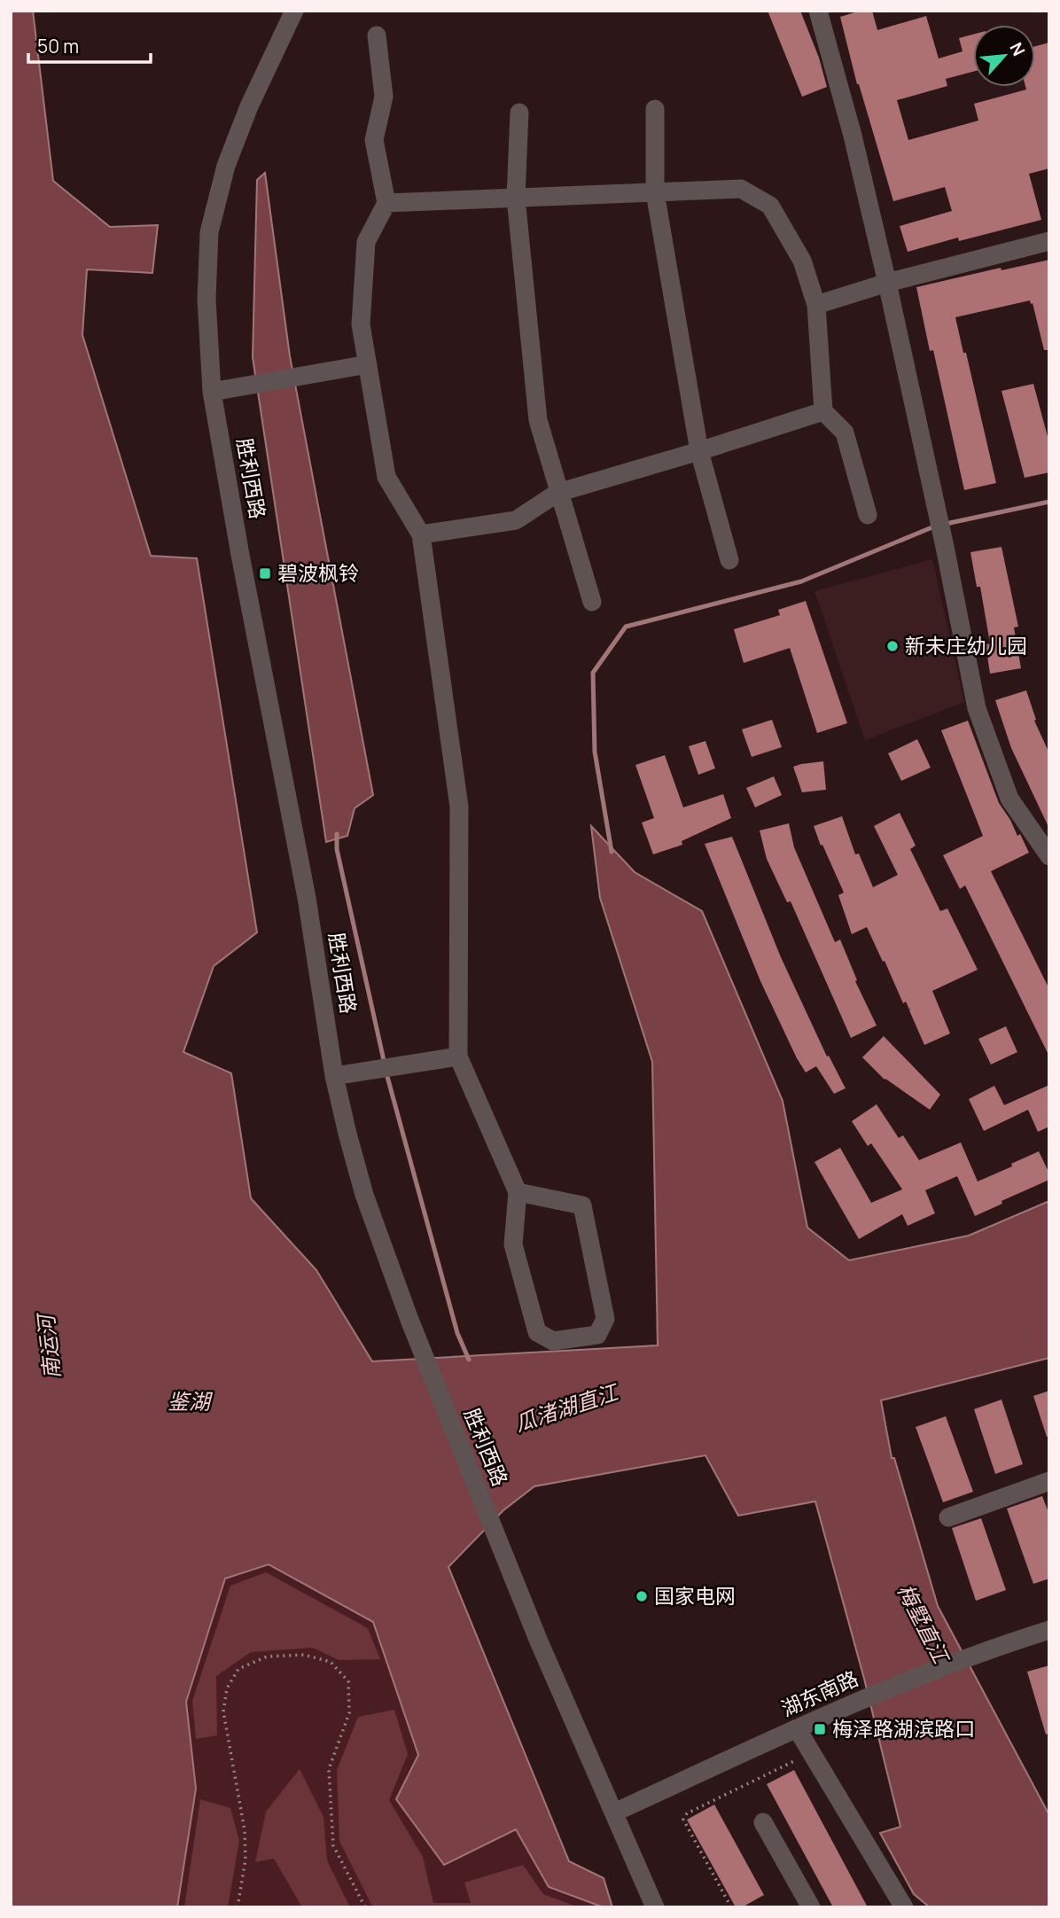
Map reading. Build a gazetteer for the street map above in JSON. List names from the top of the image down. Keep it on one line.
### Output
{"streets":{"street":["胜利西路","湖东南路"]},"crossings":[["胜利西路","湖东南路"]],"water":["南运河","鉴湖","瓜渚湖直江","梅墅直江"],"places":{"transit":["碧波枫铃","梅泽路湖滨路口"],"other":["新未庄幼儿园","国家电网"]},"scale_bar":"50 m","north":"top right"}
